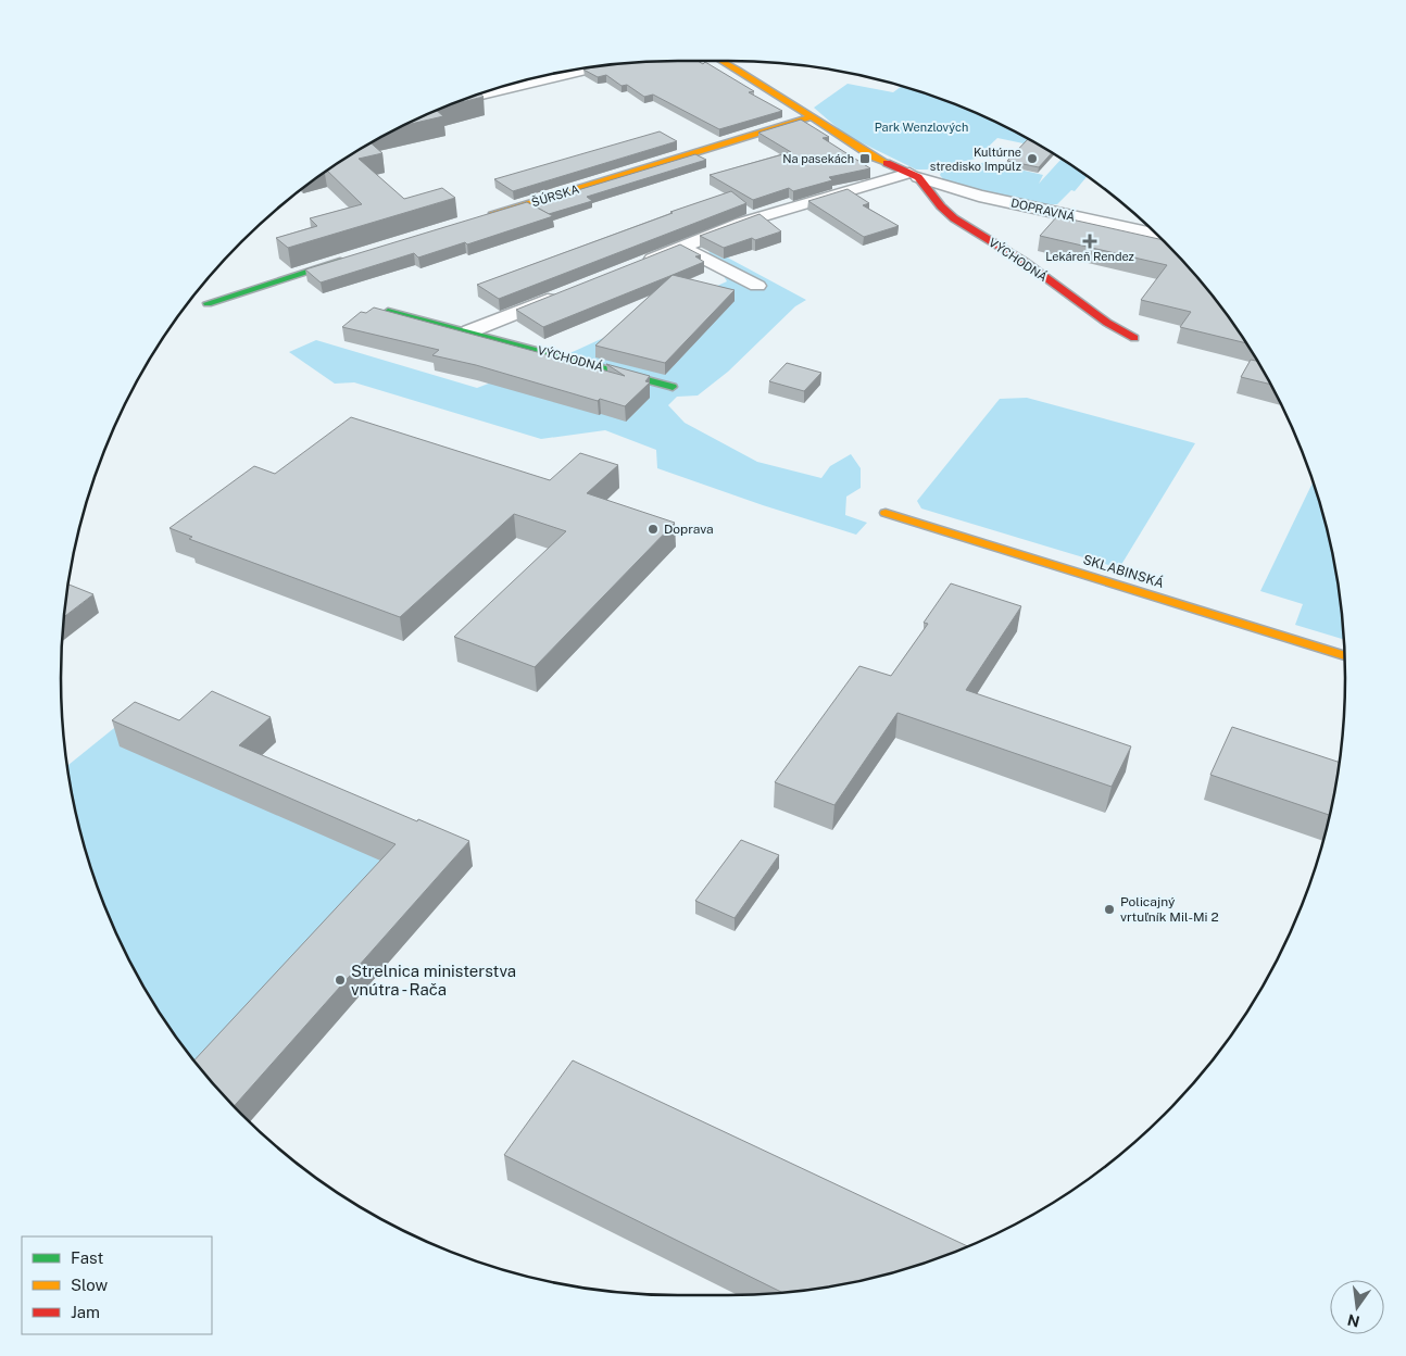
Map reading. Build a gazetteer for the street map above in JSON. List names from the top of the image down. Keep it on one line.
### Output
{"streets":{"street":["ŠÚRSKA","DOPRAVNÁ","VÝCHODNÁ","SKLABINSKÁ"]},"crossings":[["ŠÚRSKA","VÝCHODNÁ"],["DOPRAVNÁ","VÝCHODNÁ"]],"parks":["Park Wenzlových"],"places":{"transit":["Na pasekách"],"other":["Kultúrne stredisko Impulz","Doprava","Policajný vrtuľník Mil-Mi 2","Strelnica ministerstva vnútra - Rača"],"health":["Lekáreň Rendez"]},"legend":["Fast","Slow","Jam"],"north":"bottom"}
